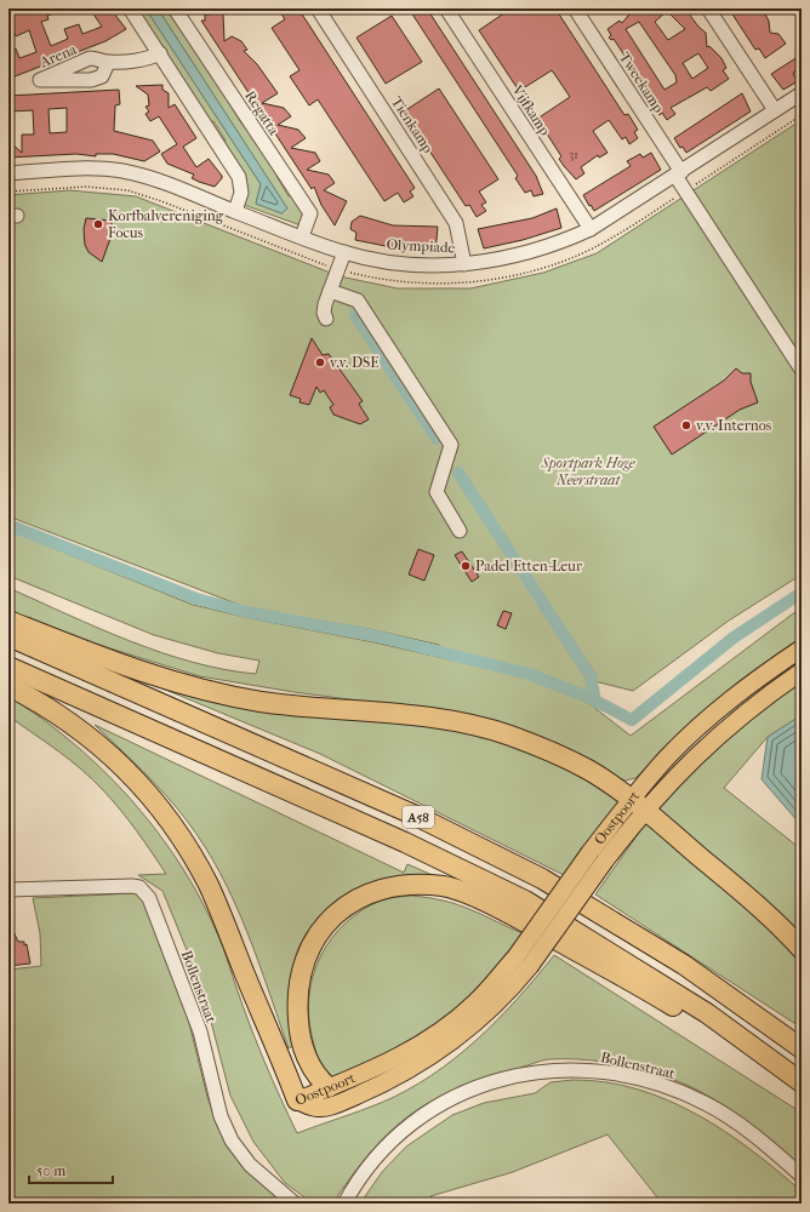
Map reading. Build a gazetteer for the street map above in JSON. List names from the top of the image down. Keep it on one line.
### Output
{"streets":{"highway":["A58"],"main road":["Oostpoort"],"street":["Tweekamp","Vijfkamp","Regatta","Tienkamp","Olympiade","Bollenstraat"]},"crossings":[["Tweekamp","Olympiade"],["Vijfkamp","Olympiade"],["Regatta","Olympiade"],["Tienkamp","Olympiade"],["A58","Oostpoort"]],"parks":["Sportpark Hoge Neerstraat"],"places":["Korfbalvereniging Focus","v.v. DSE","v.v. Internos","Padel Etten-Leur"],"house_numbers":["31"],"scale_bar":"50 m"}
